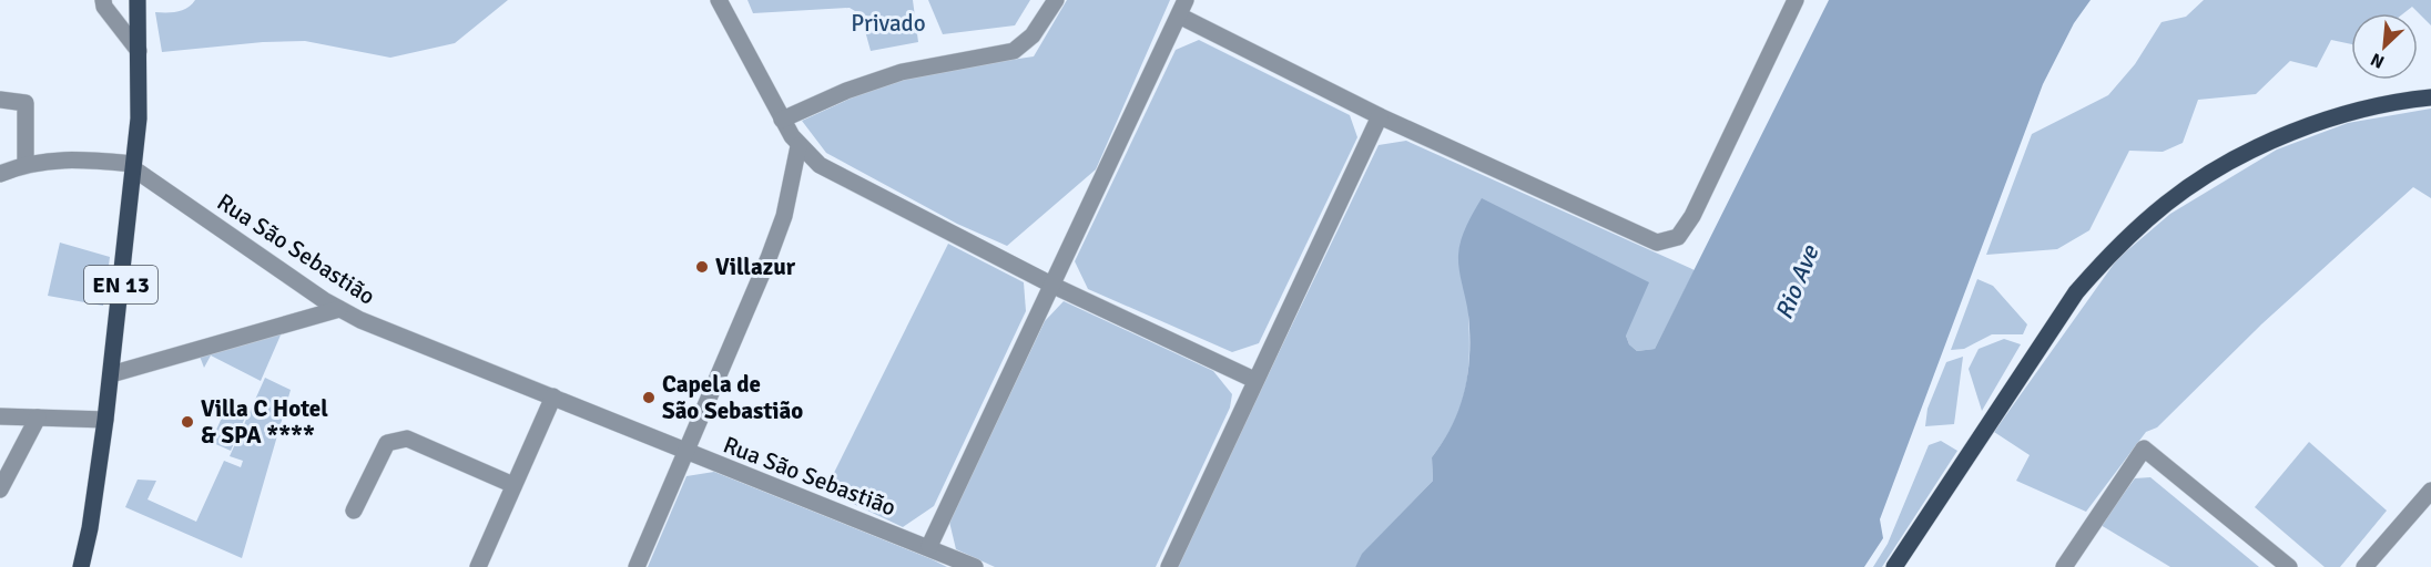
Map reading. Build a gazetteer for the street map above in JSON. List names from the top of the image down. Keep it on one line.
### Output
{"streets":{"main road":["EN 13"],"street":["Rua São Sebastião"]},"crossings":[["Rua São Sebastião","EN 13"]],"water":["Rio Ave"],"parks":["Privado"],"places":["Villazur","Capela de São Sebastião","Villa C Hotel & SPA ****"],"north":"bottom left"}
